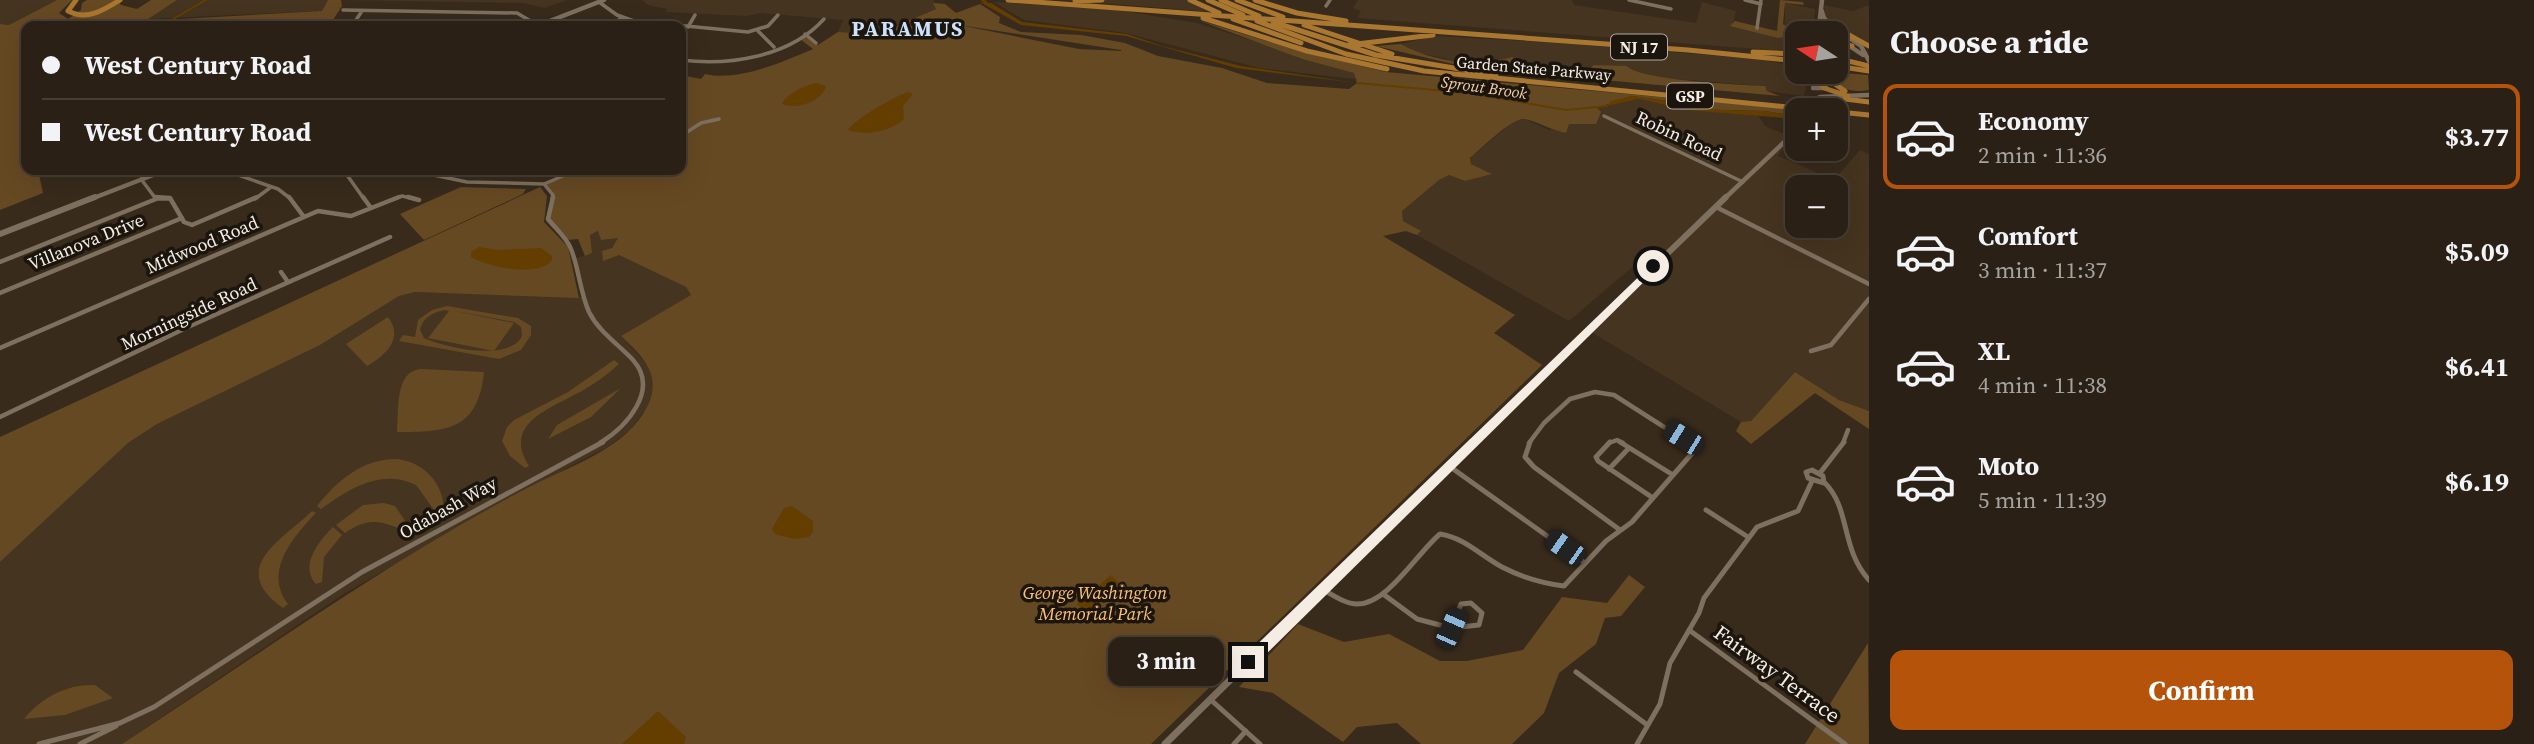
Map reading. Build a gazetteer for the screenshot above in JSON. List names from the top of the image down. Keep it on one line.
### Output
{"streets":{"highway":["NJ 17","Garden State Parkway","GSP"],"street":["Robin Road","Villanova Drive","Midwood Road","Morningside Road","Odabash Way","Fairway Terrace"]},"districts":["PARAMUS"],"water":["Sprout Brook"],"parks":["George Washington Memorial Park"],"north":"left","page":{"heading":"Choose a ride","map_buttons":["+","−"],"banner":["West Century Road","West Century Road"],"list":[{"name":"Economy","note":"2 min · 11:36","value":"$3.77"},{"name":"Comfort","note":"3 min · 11:37","value":"$5.09"},{"name":"XL","note":"4 min · 11:38","value":"$6.41"},{"name":"Moto","note":"5 min · 11:39","value":"$6.19"}],"buttons":"Confirm","bubble":"3 min"}}
